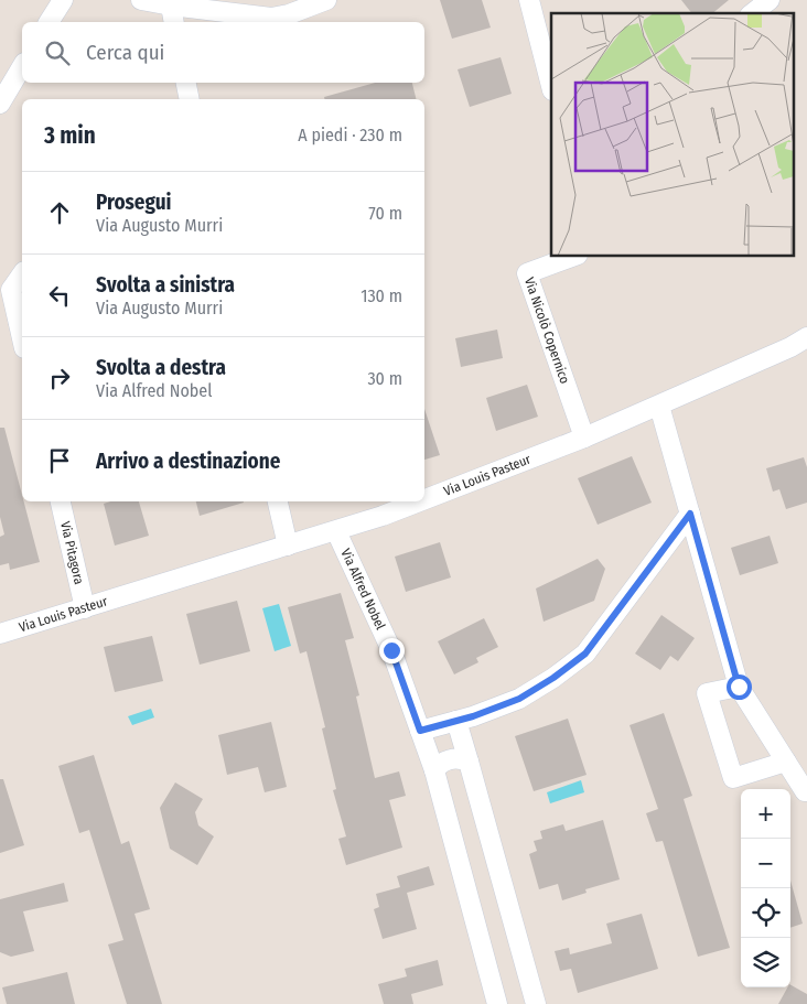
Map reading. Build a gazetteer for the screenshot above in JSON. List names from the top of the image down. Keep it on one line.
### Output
{"streets":{"street":["Via Nicolò Copernico","Via Louis Pasteur","Via Pitagora","Via Alfred Nobel"]},"crossings":[["Via Nicolò Copernico","Via Louis Pasteur"],["Via Louis Pasteur","Via Pitagora"],["Via Louis Pasteur","Via Alfred Nobel"]],"page":{"search":"Cerca qui","heading":["3 min","A piedi · 230 m"],"list":[["Prosegui","Via Augusto Murri","70 m"],["Svolta a sinistra","Via Augusto Murri","130 m"],["Svolta a destra","Via Alfred Nobel","30 m"],"Arrivo a destinazione"],"map_buttons":["+","−"]}}
